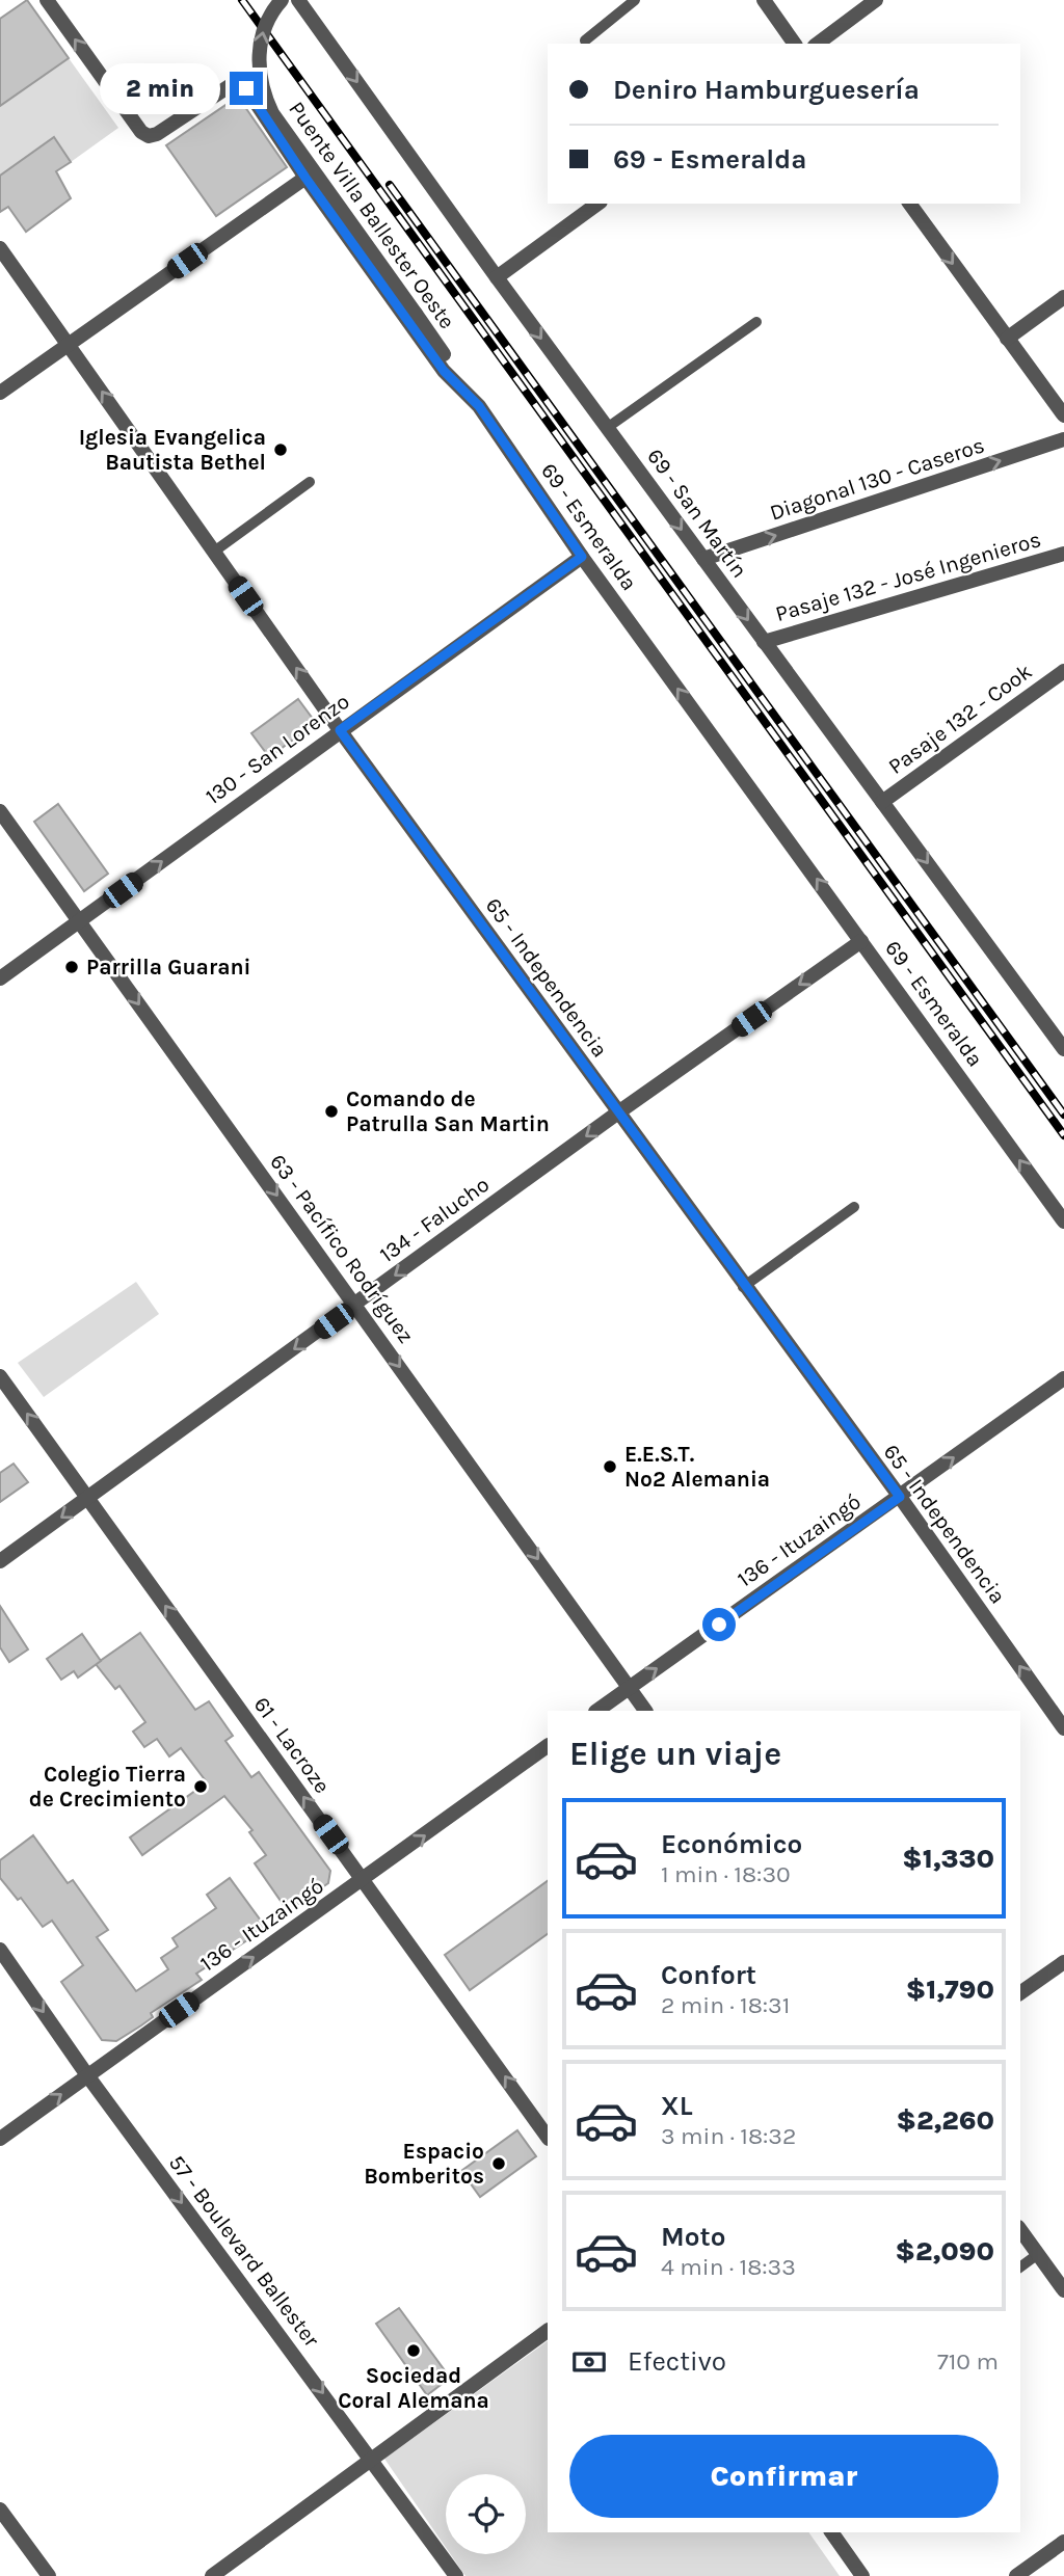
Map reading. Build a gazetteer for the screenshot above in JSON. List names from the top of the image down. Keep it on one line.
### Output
{"streets":{"street":["Puente Villa Ballester Oeste","Diagonal 130 - Caseros","69 - San Martín","69 - Esmeralda","Pasaje 132 - José Ingenieros","Pasaje 132 - Cook","130 - San Lorenzo","65 - Independencia","134 - Falucho","63 - Pacífico Rodríguez","136 - Ituzaingó","61 - Lacroze","57 - Boulevard Ballester"]},"crossings":[["Puente Villa Ballester Oeste","69 - Esmeralda"],["Diagonal 130 - Caseros","69 - San Martín"],["69 - San Martín","Pasaje 132 - José Ingenieros"],["69 - San Martín","Pasaje 132 - Cook"],["69 - Esmeralda","130 - San Lorenzo"],["69 - Esmeralda","134 - Falucho"],["130 - San Lorenzo","65 - Independencia"],["130 - San Lorenzo","63 - Pacífico Rodríguez"],["65 - Independencia","134 - Falucho"],["65 - Independencia","136 - Ituzaingó"],["134 - Falucho","63 - Pacífico Rodríguez"],["134 - Falucho","61 - Lacroze"],["63 - Pacífico Rodríguez","136 - Ituzaingó"],["136 - Ituzaingó","61 - Lacroze"],["136 - Ituzaingó","57 - Boulevard Ballester"]],"one_way":["Puente Villa Ballester Oeste","Diagonal 130 - Caseros","69 - San Martín","69 - Esmeralda","130 - San Lorenzo","65 - Independencia","134 - Falucho","63 - Pacífico Rodríguez","136 - Ituzaingó","61 - Lacroze","57 - Boulevard Ballester"],"places":["Iglesia Evangelica Bautista Bethel","Parrilla Guarani","Comando de Patrulla San Martin","E.E.S.T. Nº2 Alemania","Colegio Tierra de Crecimiento","Espacio Bomberitos","Sociedad Coral Alemana"],"page":{"banner":["Deniro Hamburguesería","69 - Esmeralda"],"bubble":"2 min","heading":"Elige un viaje","list":[{"name":"Económico","note":"1 min · 18:30","value":"$1,330"},{"name":"Confort","note":"2 min · 18:31","value":"$1,790"},{"name":"XL","note":"3 min · 18:32","value":"$2,260"},{"name":"Moto","note":"4 min · 18:33","value":"$2,090"}],"pay":["Efectivo","710 m"],"buttons":"Confirmar"}}
